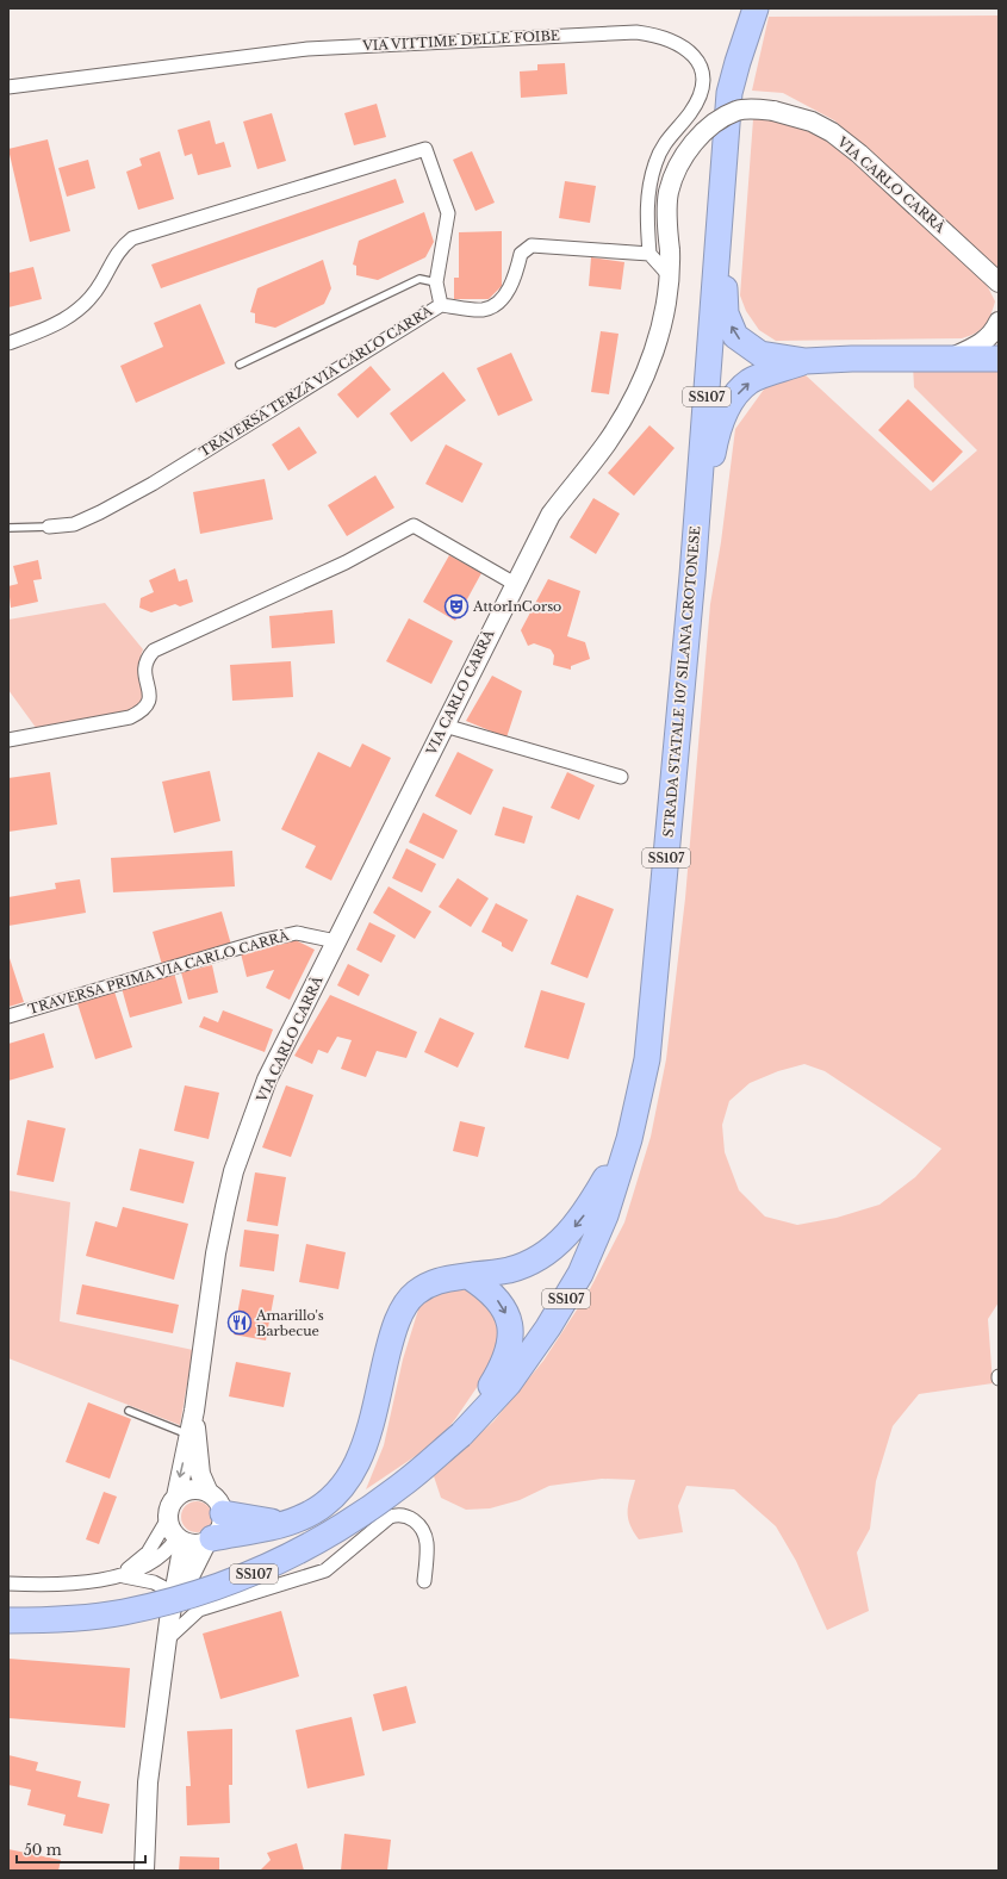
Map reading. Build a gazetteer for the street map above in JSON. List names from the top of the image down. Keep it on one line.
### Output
{"streets":{"highway":["SS107","STRADA STATALE 107 SILANA CROTONESE"],"main road":["VIA CARLO CARRÀ"],"street":["VIA VITTIME DELLE FOIBE","TRAVERSA TERZA VIA CARLO CARRÀ","TRAVERSA PRIMA VIA CARLO CARRÀ"]},"crossings":[["VIA VITTIME DELLE FOIBE","TRAVERSA TERZA VIA CARLO CARRÀ"],["VIA CARLO CARRÀ","TRAVERSA PRIMA VIA CARLO CARRÀ"]],"places":{"theatre":["AttorInCorso"],"restaurant":["Amarillo's Barbecue"]},"scale_bar":"50 m"}
